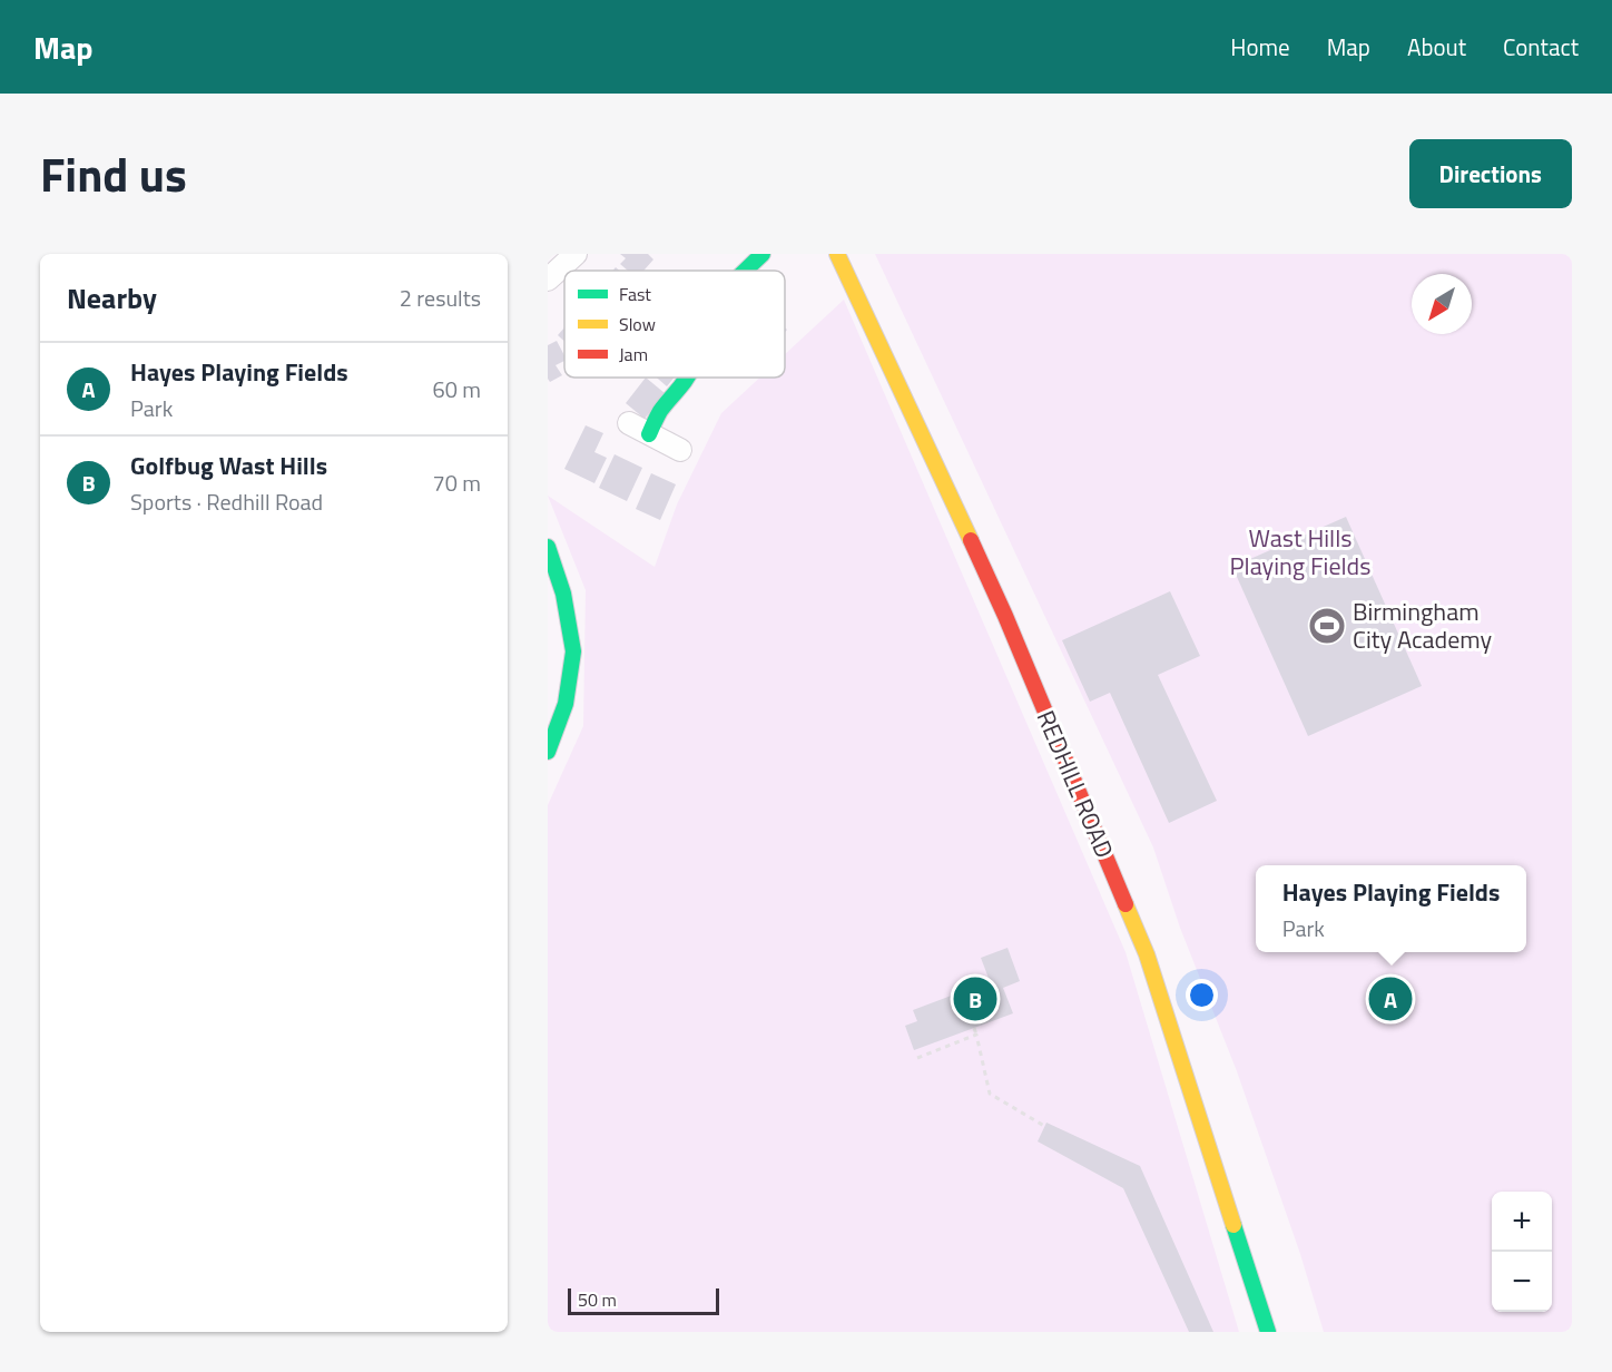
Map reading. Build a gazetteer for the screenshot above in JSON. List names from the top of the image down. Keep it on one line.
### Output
{"streets":{"street":["REDHILL ROAD"]},"parks":["Wast Hills Playing Fields"],"places":{"sports":["Birmingham City Academy"]},"legend":["Fast","Slow","Jam"],"scale_bar":"50 m","north":"bottom left","page":{"header":"Map","nav":["Home","Map","About","Contact"],"title":"Find us","buttons":"Directions","heading":["Nearby","2 results"],"list":[{"mark":"A","name":"Hayes Playing Fields","note":"Park","value":"60 m"},{"mark":"B","name":"Golfbug Wast Hills","note":"Sports · Redhill Road","value":"70 m"}],"popup":["Hayes Playing Fields","Park"],"pins":["A","B"],"map_buttons":["+","−"],"scale":"50 m"}}
